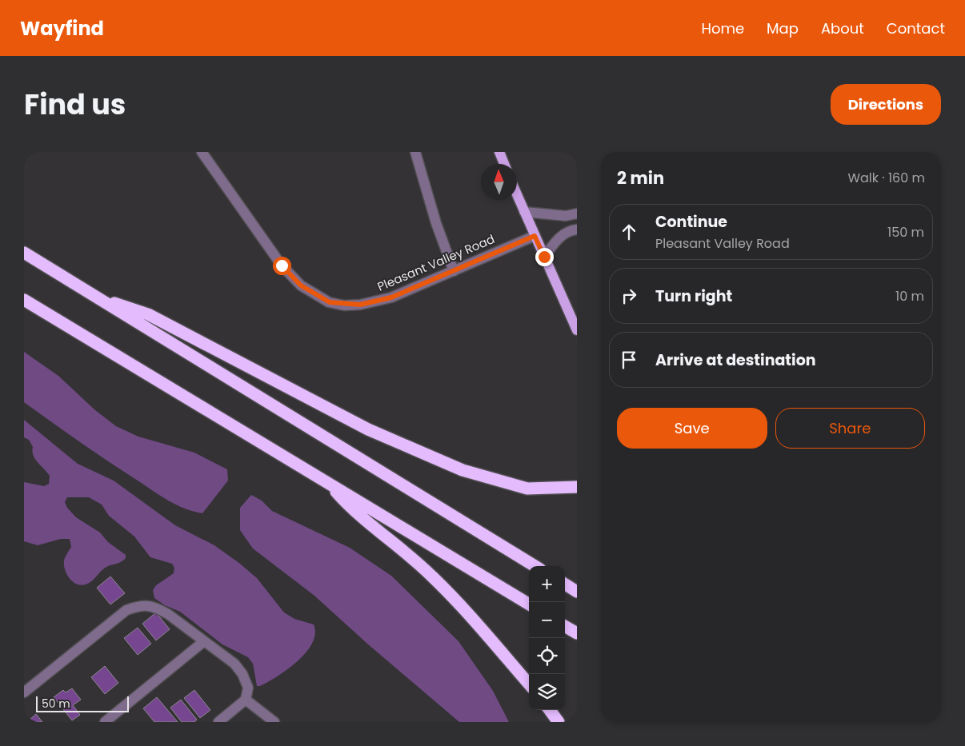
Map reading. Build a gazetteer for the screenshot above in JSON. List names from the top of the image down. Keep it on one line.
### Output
{"streets":{"street":["Pleasant Valley Road"]},"scale_bar":"50 m","north":"top","page":{"header":"Wayfind","nav":["Home","Map","About","Contact"],"title":"Find us","buttons":["Directions",["Save","Share"]],"heading":["2 min","Walk · 160 m"],"list":[["Continue","Pleasant Valley Road","150 m"],["Turn right","10 m"],"Arrive at destination"],"map_buttons":["+","−"],"scale":"50 m"}}
